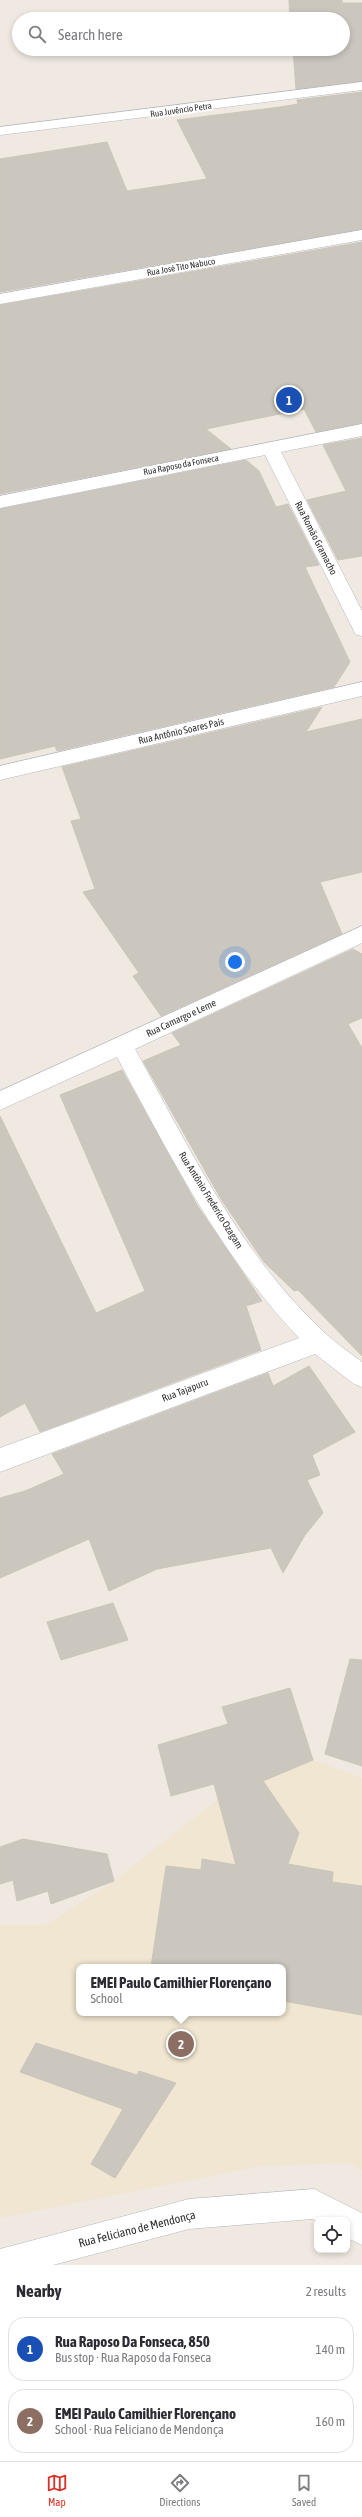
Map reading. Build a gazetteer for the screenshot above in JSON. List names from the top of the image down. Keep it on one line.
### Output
{"streets":{"street":["Rua Juvêncio Petra","Rua José Tito Nabuco","Rua Raposo da Fonseca","Rua Romão Gramacho","Rua Antônio Soares Pais","Rua Camargo e Leme","Rua Antônio Frederico Ozagam","Rua Tajapuru","Rua Feliciano de Mendonça"]},"crossings":[["Rua Raposo da Fonseca","Rua Romão Gramacho"],["Rua Camargo e Leme","Rua Antônio Frederico Ozagam"],["Rua Antônio Frederico Ozagam","Rua Tajapuru"]],"page":{"search":"Search here","pins":["1","2"],"popup":["EMEI Paulo Camilhier Florençano","School"],"heading":["Nearby","2 results"],"list":[{"mark":"1","name":"Rua Raposo Da Fonseca, 850","note":"Bus stop · Rua Raposo da Fonseca","value":"140 m"},{"mark":"2","name":"EMEI Paulo Camilhier Florençano","note":"School · Rua Feliciano de Mendonça","value":"160 m"}],"nav":["Map","Directions","Saved"]}}
